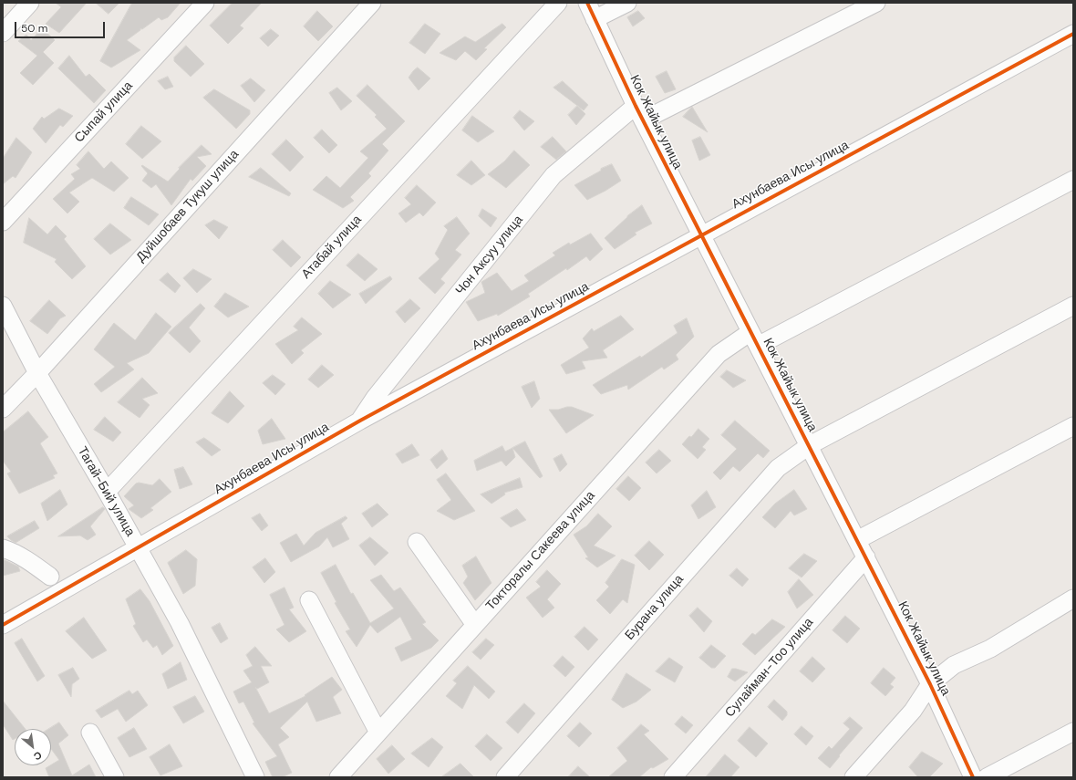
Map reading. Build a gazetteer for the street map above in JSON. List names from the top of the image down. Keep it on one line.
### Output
{"streets":{"street":["Сыпай улица","Кок Жайык улица","Ахунбаева Исы улица","Дуйшобаев Тукуш улица","Атабай улица","Чон Аксуу улица","Тагай-Бий улица","Токторалы Сакеева улица","Бурана улица","Сулайман-Тоо улица"]},"crossings":[["Кок Жайык улица","Ахунбаева Исы улица"],["Кок Жайык улица","Чон Аксуу улица"],["Кок Жайык улица","Токторалы Сакеева улица"],["Кок Жайык улица","Бурана улица"],["Кок Жайык улица","Сулайман-Тоо улица"],["Ахунбаева Исы улица","Чон Аксуу улица"],["Ахунбаева Исы улица","Тагай-Бий улица"],["Дуйшобаев Тукуш улица","Тагай-Бий улица"],["Атабай улица","Тагай-Бий улица"]],"scale_bar":"50 m","north":"bottom right"}
